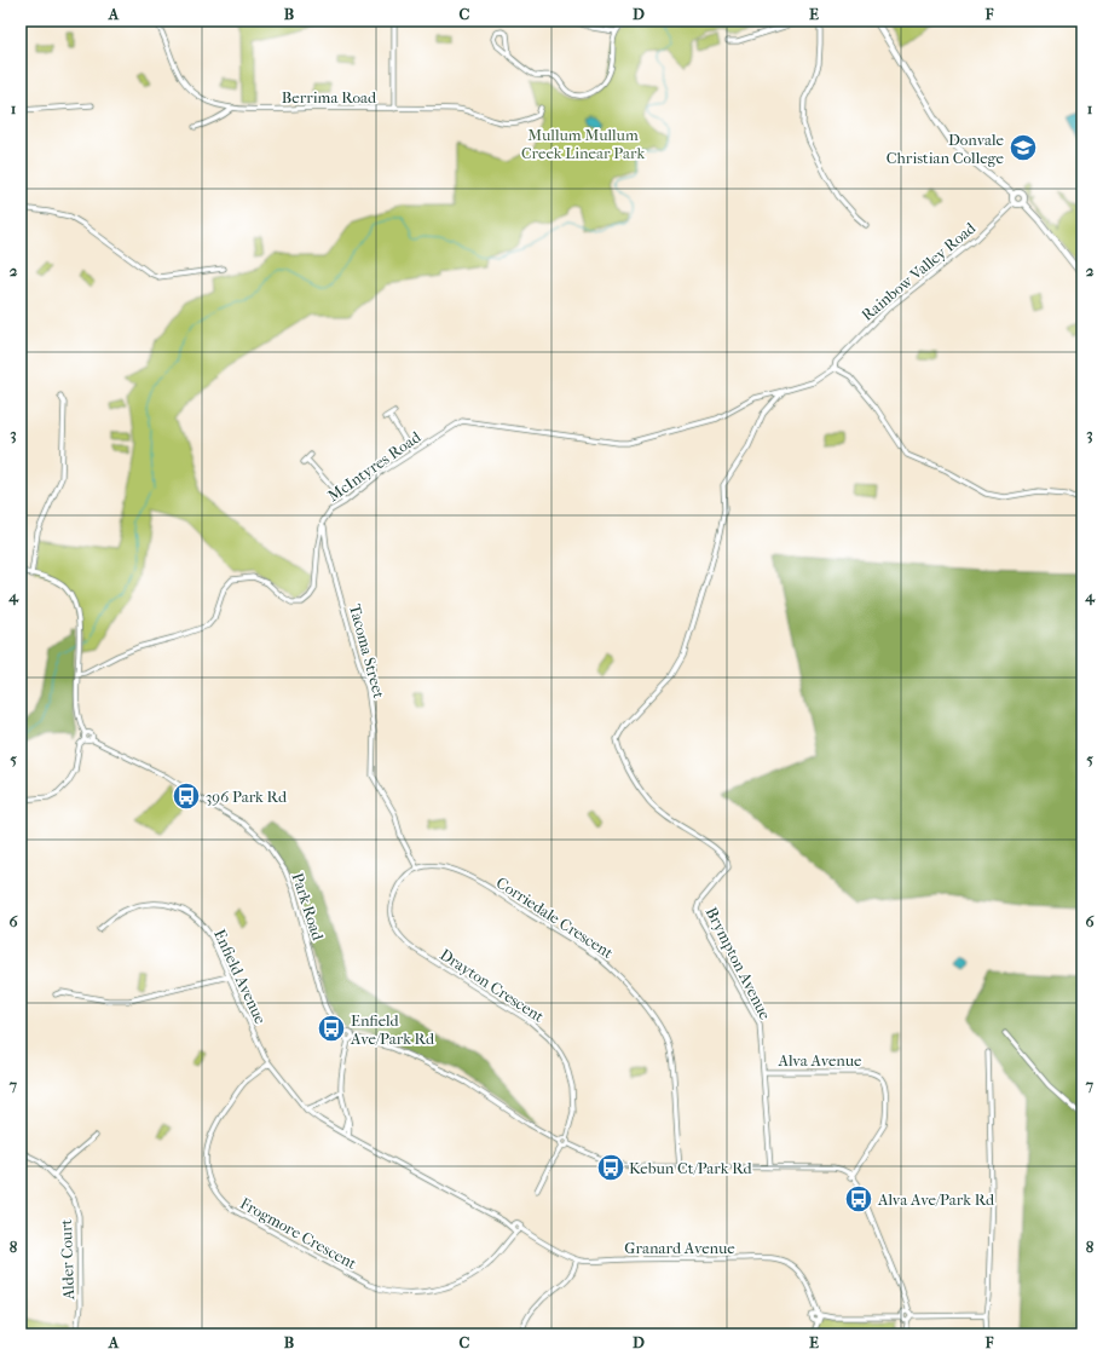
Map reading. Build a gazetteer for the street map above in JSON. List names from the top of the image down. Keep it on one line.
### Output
{"streets":{"street":["Berrima Road","Rainbow Valley Road","McIntyres Road","Tacoma Street","Park Road","Corriedale Crescent","Brympton Avenue","Enfield Avenue","Drayton Crescent","Alva Avenue","Frogmore Crescent","Granard Avenue","Alder Court"]},"crossings":[["Rainbow Valley Road","McIntyres Road"],["Rainbow Valley Road","Brympton Avenue"],["McIntyres Road","Tacoma Street"],["McIntyres Road","Brympton Avenue"],["Tacoma Street","Corriedale Crescent"],["Tacoma Street","Drayton Crescent"],["Corriedale Crescent","Drayton Crescent"],["Brympton Avenue","Alva Avenue"],["Enfield Avenue","Frogmore Crescent"],["Enfield Avenue","Granard Avenue"],["Frogmore Crescent","Granard Avenue"]],"parks":["Mullum Mullum Creek Linear Park"],"places":{"school or university":["Donvale Christian College"],"bus stop":["396 Park Rd","Enfield Ave/Park Rd","Kebun Ct/Park Rd","Alva Ave/Park Rd"]},"grid":{"columns":["A","B","C","D","E","F"],"rows":["1","2","3","4","5","6","7","8"]}}
